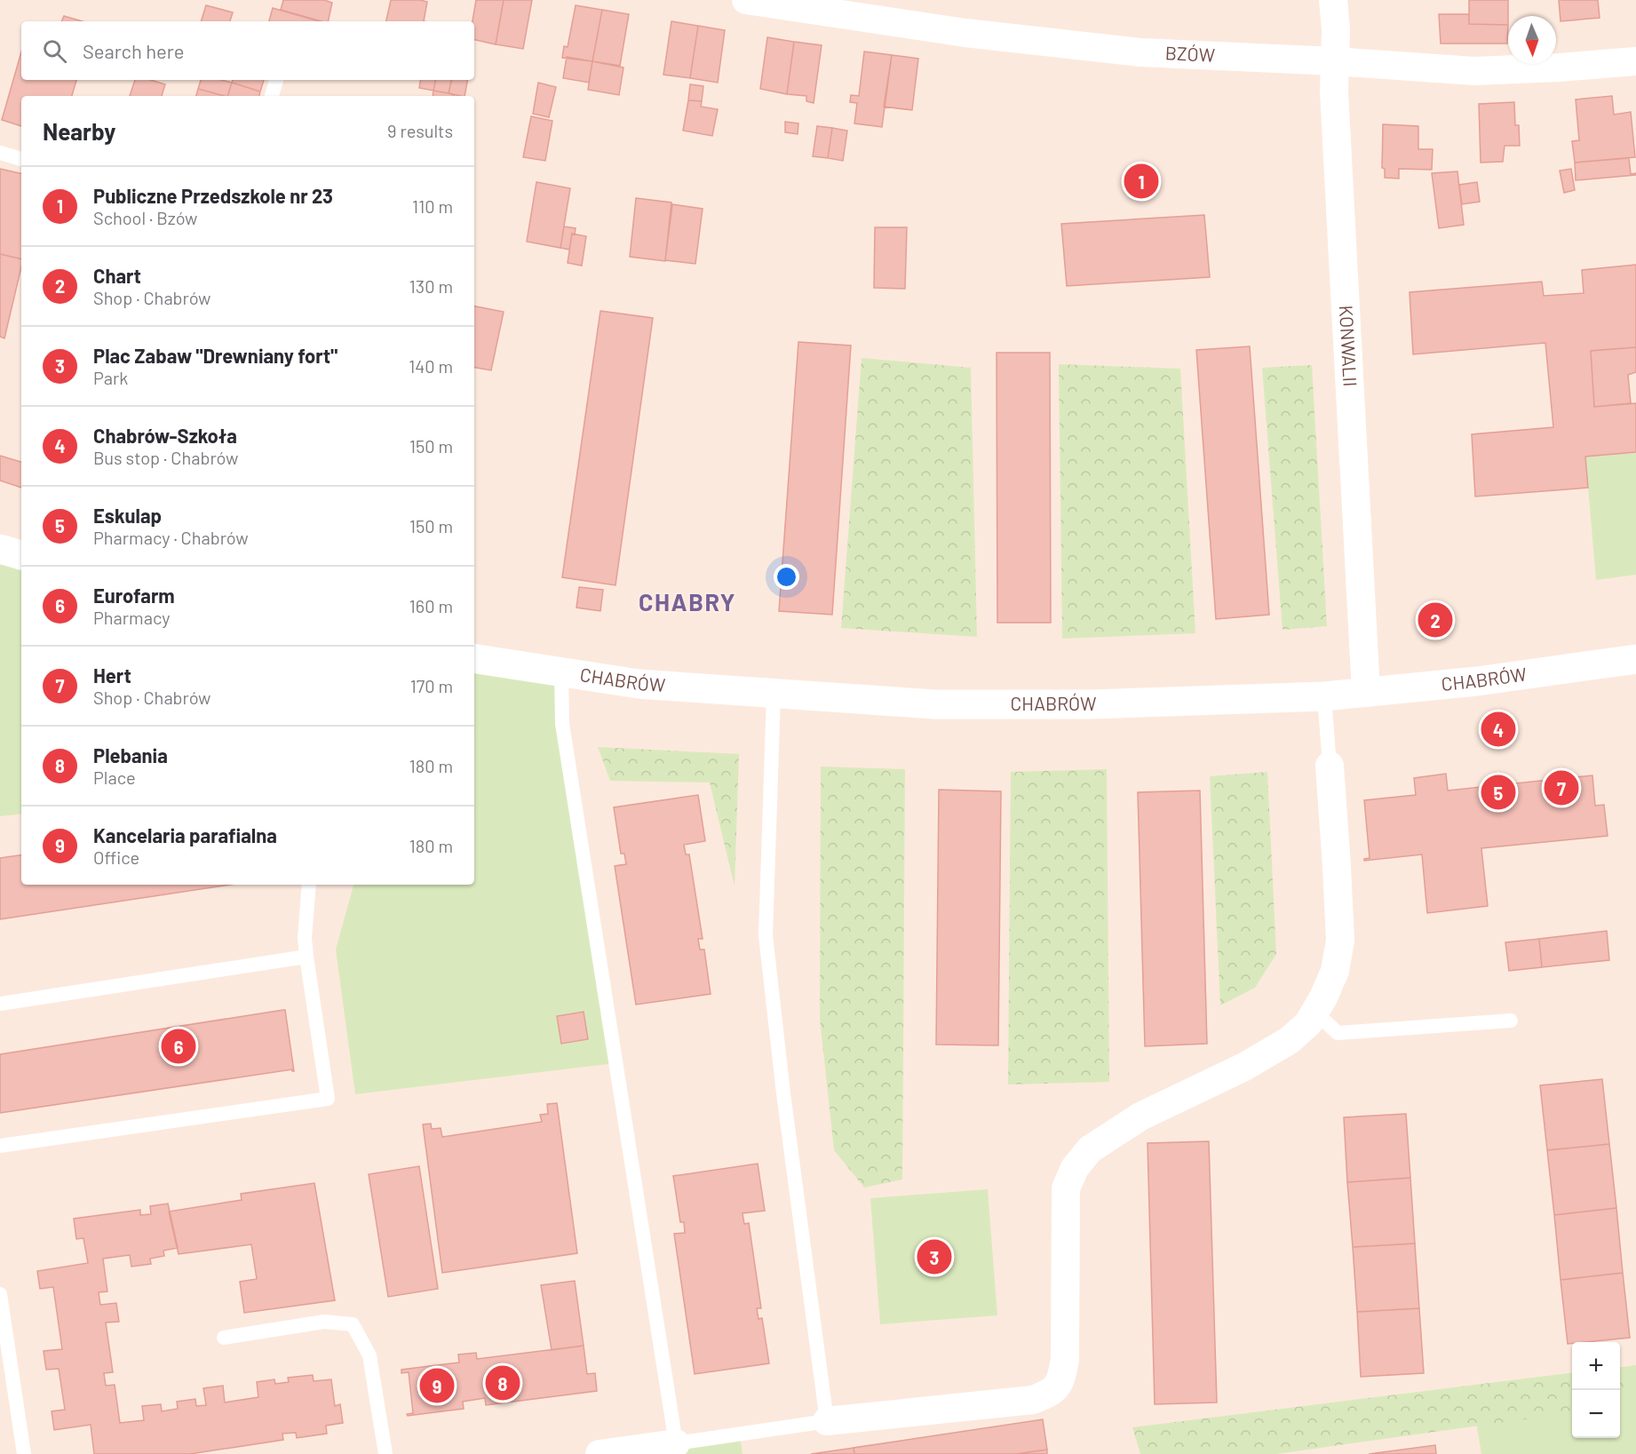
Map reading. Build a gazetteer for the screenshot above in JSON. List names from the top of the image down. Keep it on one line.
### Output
{"streets":{"street":["BZÓW","KONWALII","CHABRÓW"]},"crossings":[["BZÓW","KONWALII"],["KONWALII","CHABRÓW"]],"districts":["CHABRY"],"north":"bottom","page":{"search":"Search here","heading":["Nearby","9 results"],"pins":["1","2","4","7","5","6","3","8","9"],"list":[{"mark":"1","name":"Publiczne Przedszkole nr 23","note":"School · Bzów","value":"110 m"},{"mark":"2","name":"Chart","note":"Shop · Chabrów","value":"130 m"},{"mark":"3","name":"Plac Zabaw \"Drewniany fort\"","note":"Park","value":"140 m"},{"mark":"4","name":"Chabrów-Szkoła","note":"Bus stop · Chabrów","value":"150 m"},{"mark":"5","name":"Eskulap","note":"Pharmacy · Chabrów","value":"150 m"},{"mark":"6","name":"Eurofarm","note":"Pharmacy","value":"160 m"},{"mark":"7","name":"Hert","note":"Shop · Chabrów","value":"170 m"},{"mark":"8","name":"Plebania","note":"Place","value":"180 m"},{"mark":"9","name":"Kancelaria parafialna","note":"Office","value":"180 m"}],"map_buttons":["+","−"]}}
